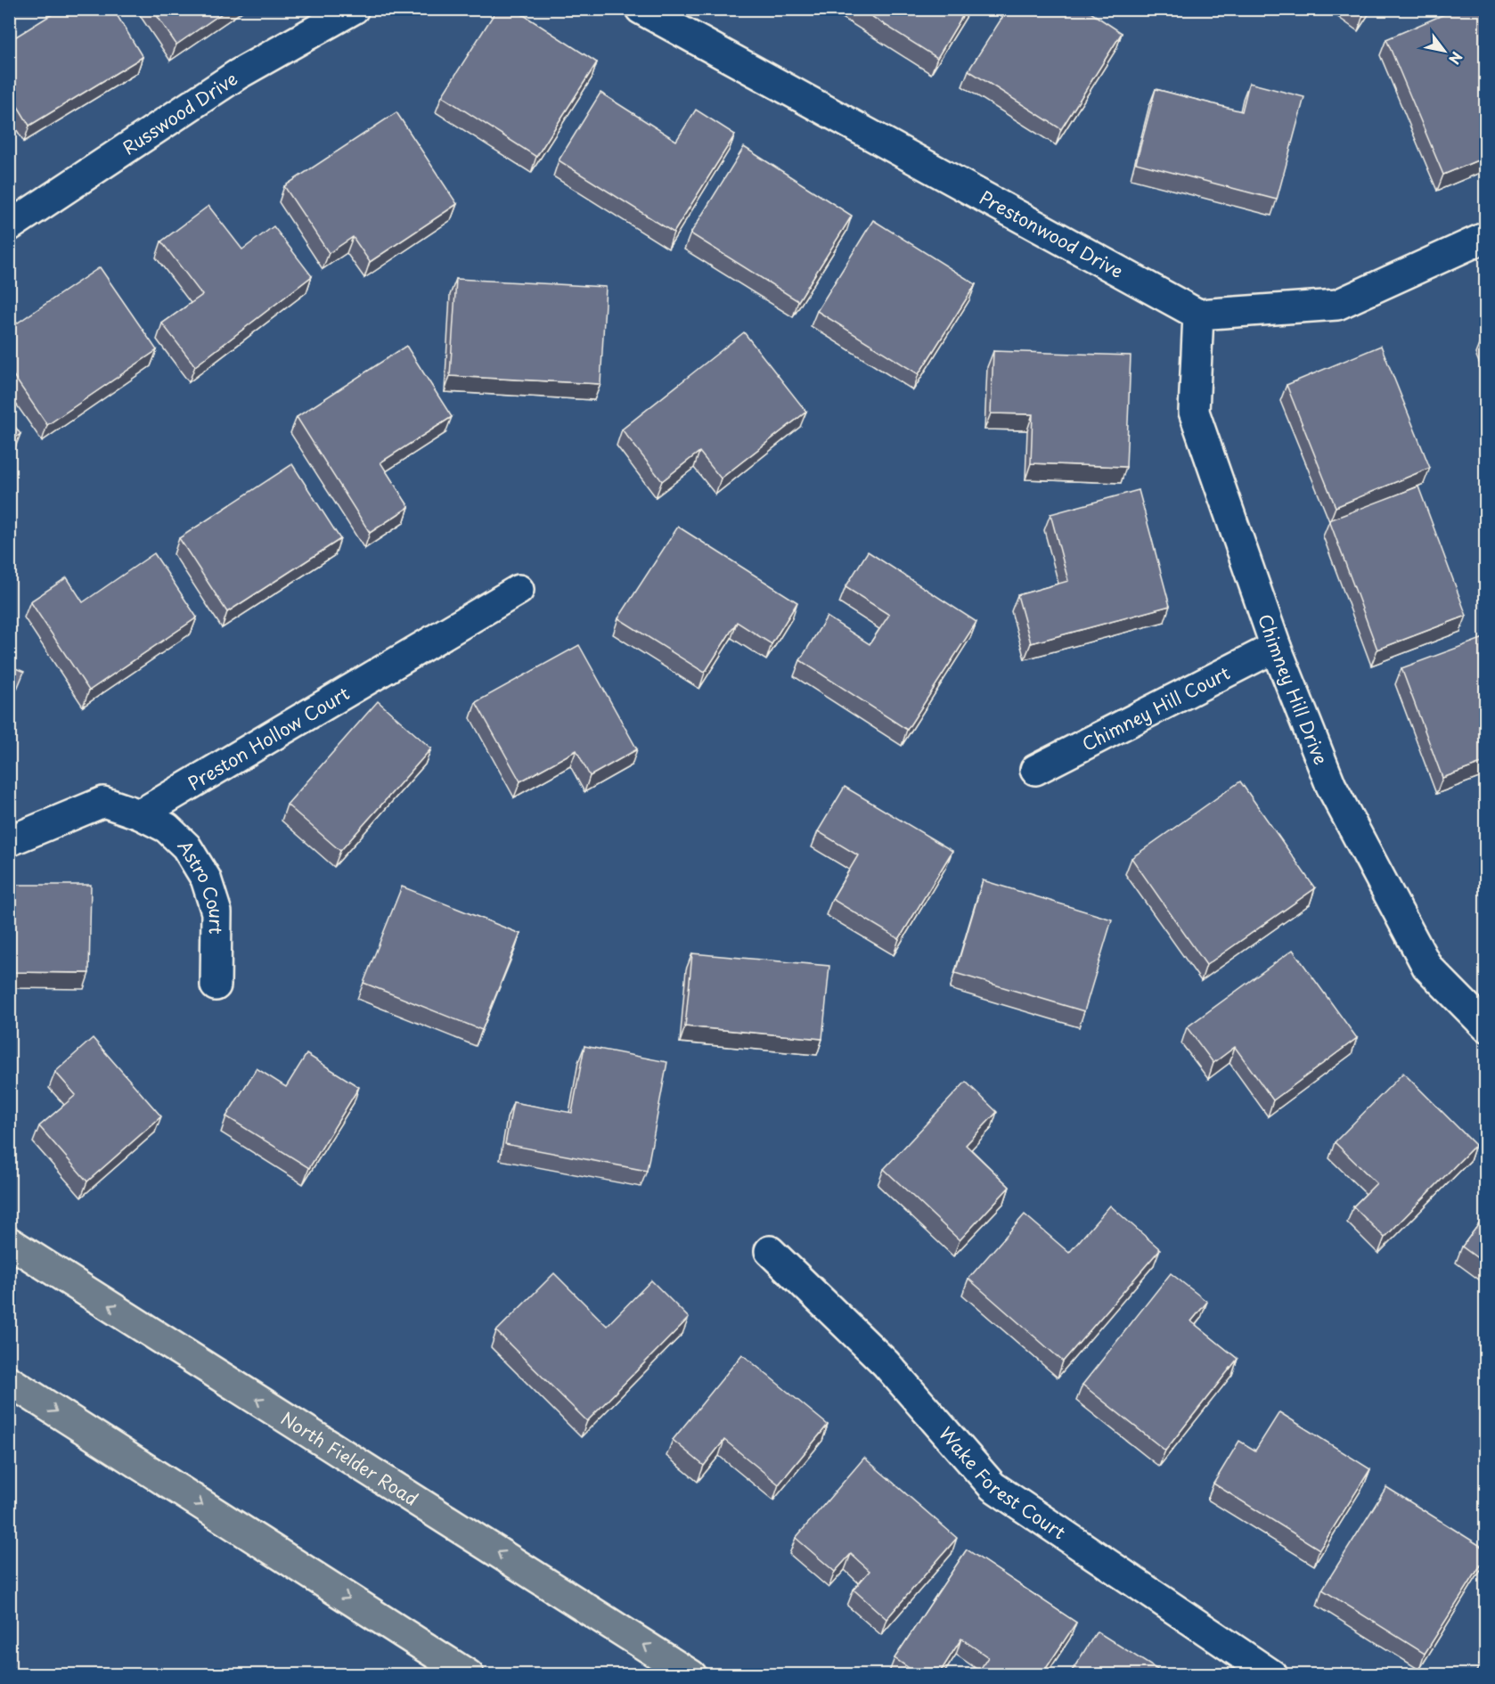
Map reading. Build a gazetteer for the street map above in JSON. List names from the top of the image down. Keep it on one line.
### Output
{"streets":{"main road":["North Fielder Road"],"street":["Russwood Drive","Prestonwood Drive","Chimney Hill Drive","Chimney Hill Court","Preston Hollow Court","Astro Court","Wake Forest Court"]},"crossings":[["Prestonwood Drive","Chimney Hill Drive"],["Chimney Hill Drive","Chimney Hill Court"],["Preston Hollow Court","Astro Court"]],"north":"bottom right"}
